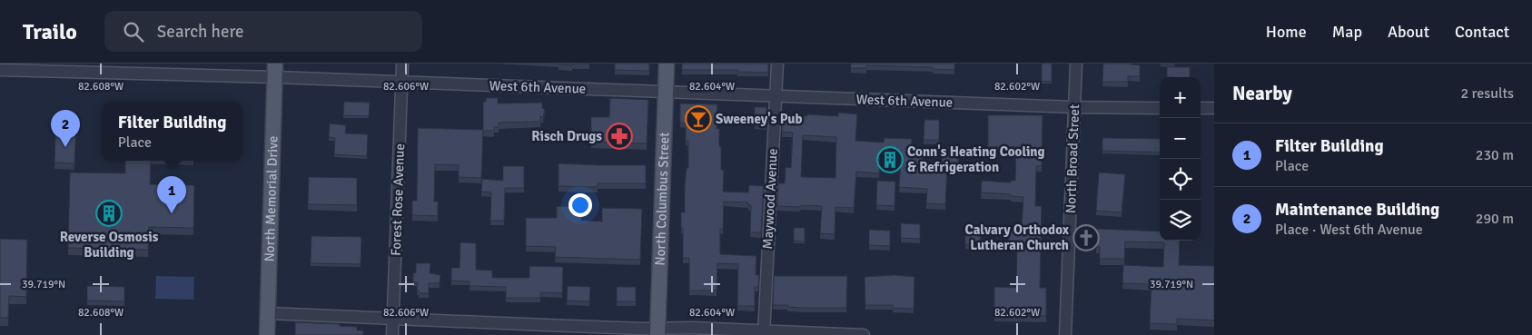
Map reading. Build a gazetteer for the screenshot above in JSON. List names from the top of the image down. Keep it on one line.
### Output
{"streets":{"main road":["North Memorial Drive","North Columbus Street"],"street":["West 6th Avenue","North Broad Street","Maywood Avenue","Forest Rose Avenue"]},"crossings":[["West 6th Avenue","North Broad Street"],["West 6th Avenue","North Memorial Drive"],["West 6th Avenue","North Columbus Street"],["West 6th Avenue","Maywood Avenue"],["West 6th Avenue","Forest Rose Avenue"]],"places":{"bar":["Sweeney's Pub"],"pharmacy":["Risch Drugs"],"building":["Conn's Heating Cooling & Refrigeration","Reverse Osmosis Building"],"church":["Calvary Orthodox Lutheran Church"]},"page":{"header":"Trailo","search":"Search here","nav":["Home","Map","About","Contact"],"heading":["Nearby","2 results"],"map_buttons":["+","−"],"popup":["Filter Building","Place"],"pins":["2","1"],"list":[{"mark":"1","name":"Filter Building","note":"Place","value":"230 m"},{"mark":"2","name":"Maintenance Building","note":"Place · West 6th Avenue","value":"290 m"}]},"coordinates":["82.608°W","82.606°W","82.604°W","82.602°W","39.719°N"]}
